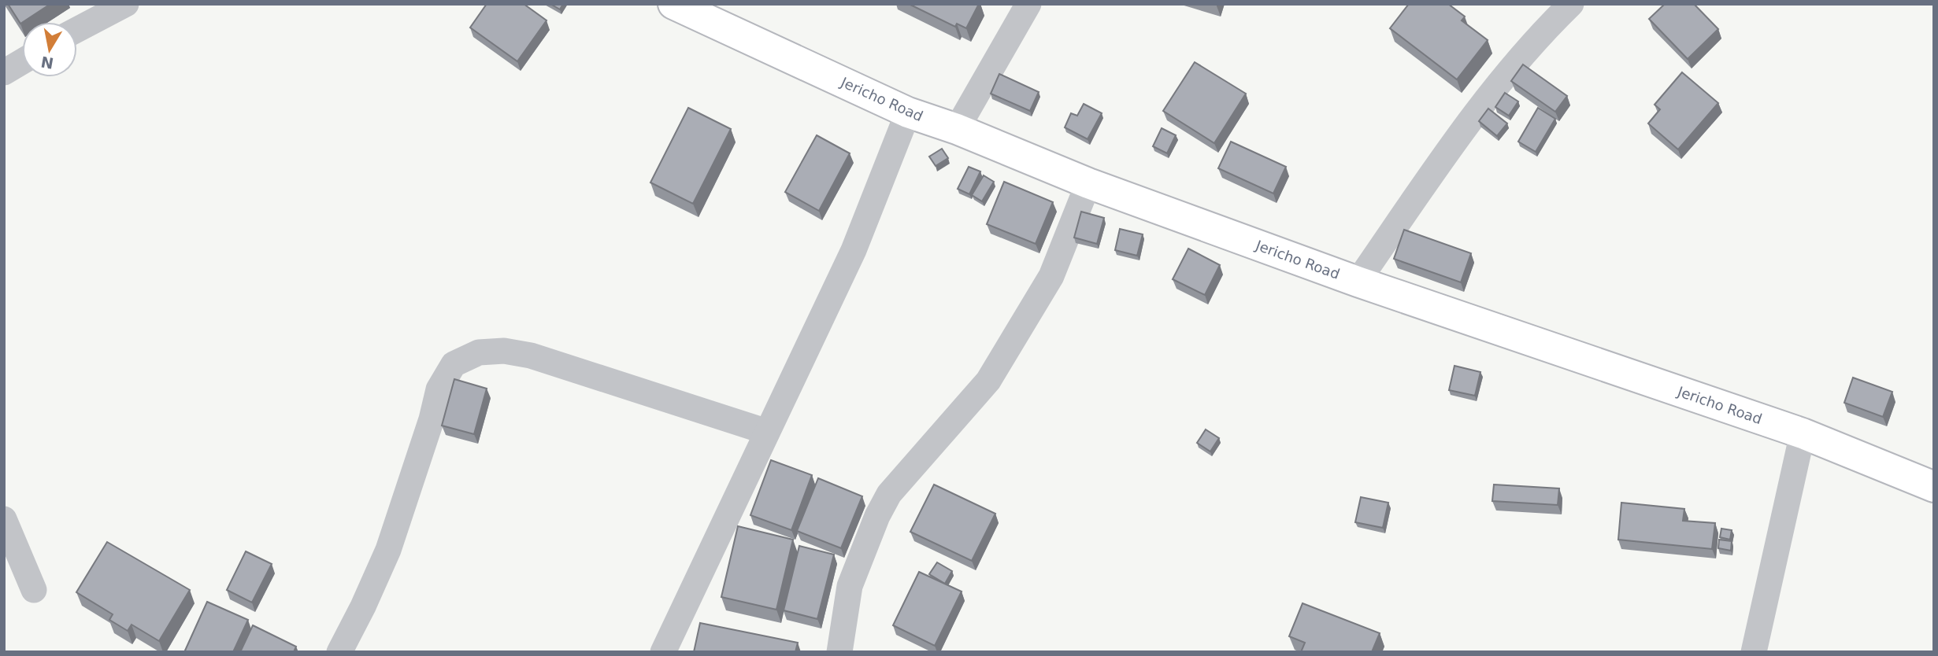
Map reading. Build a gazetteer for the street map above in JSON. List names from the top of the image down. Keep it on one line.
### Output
{"streets":{"street":["Jericho Road"]},"north":"bottom"}
